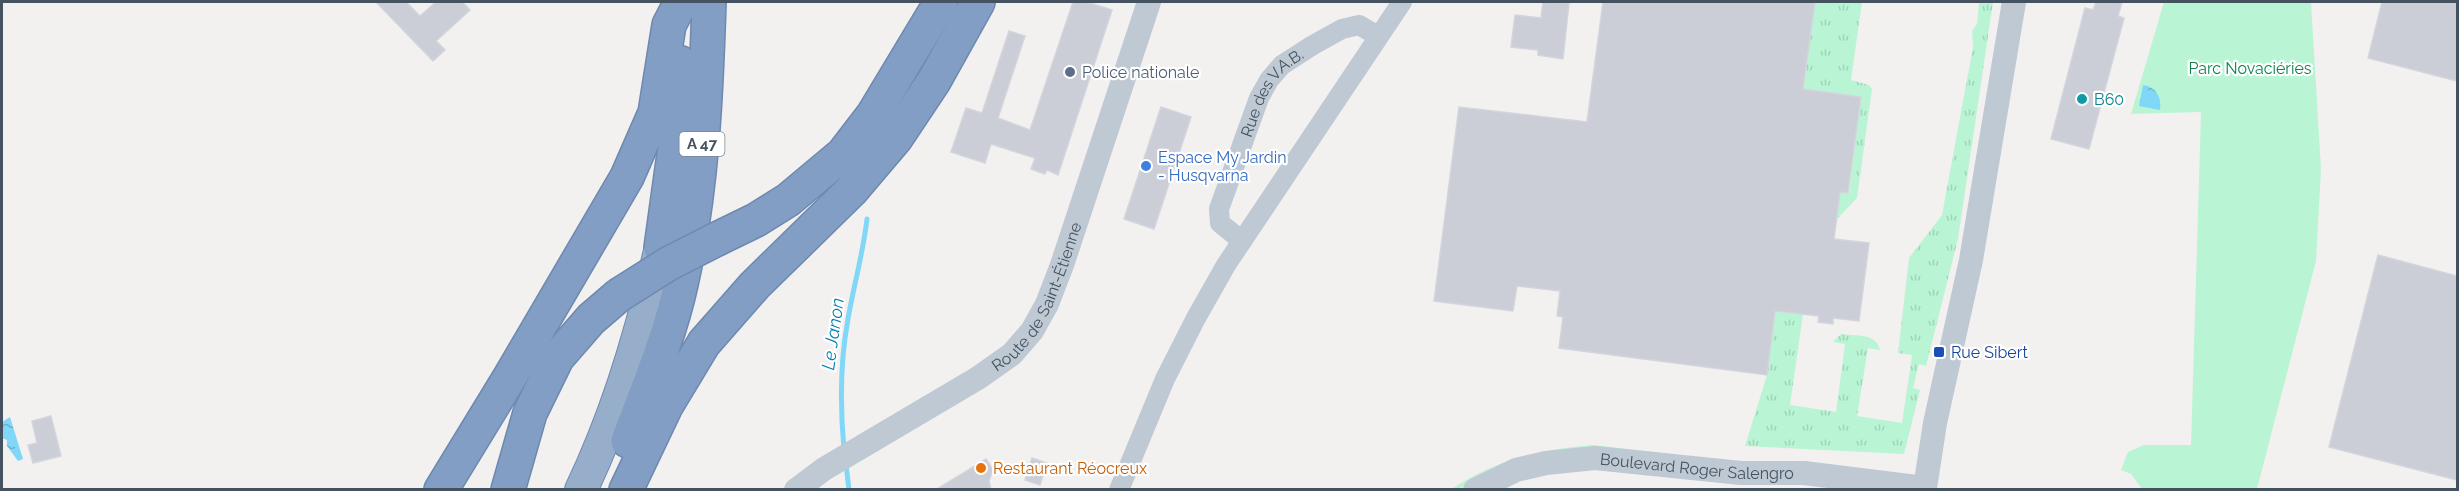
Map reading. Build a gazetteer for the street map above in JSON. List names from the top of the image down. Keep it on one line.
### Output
{"streets":{"highway":["A 47"],"street":["Rue des V.A.B.","Route de Saint-Étienne","Boulevard Roger Salengro"]},"water":["Le Janon"],"parks":["Parc Novaciéries"],"places":{"other":["Police nationale","B60","Espace My Jardin - Husqvarna","Restaurant Réocreux"],"transit":["Rue Sibert"]}}
